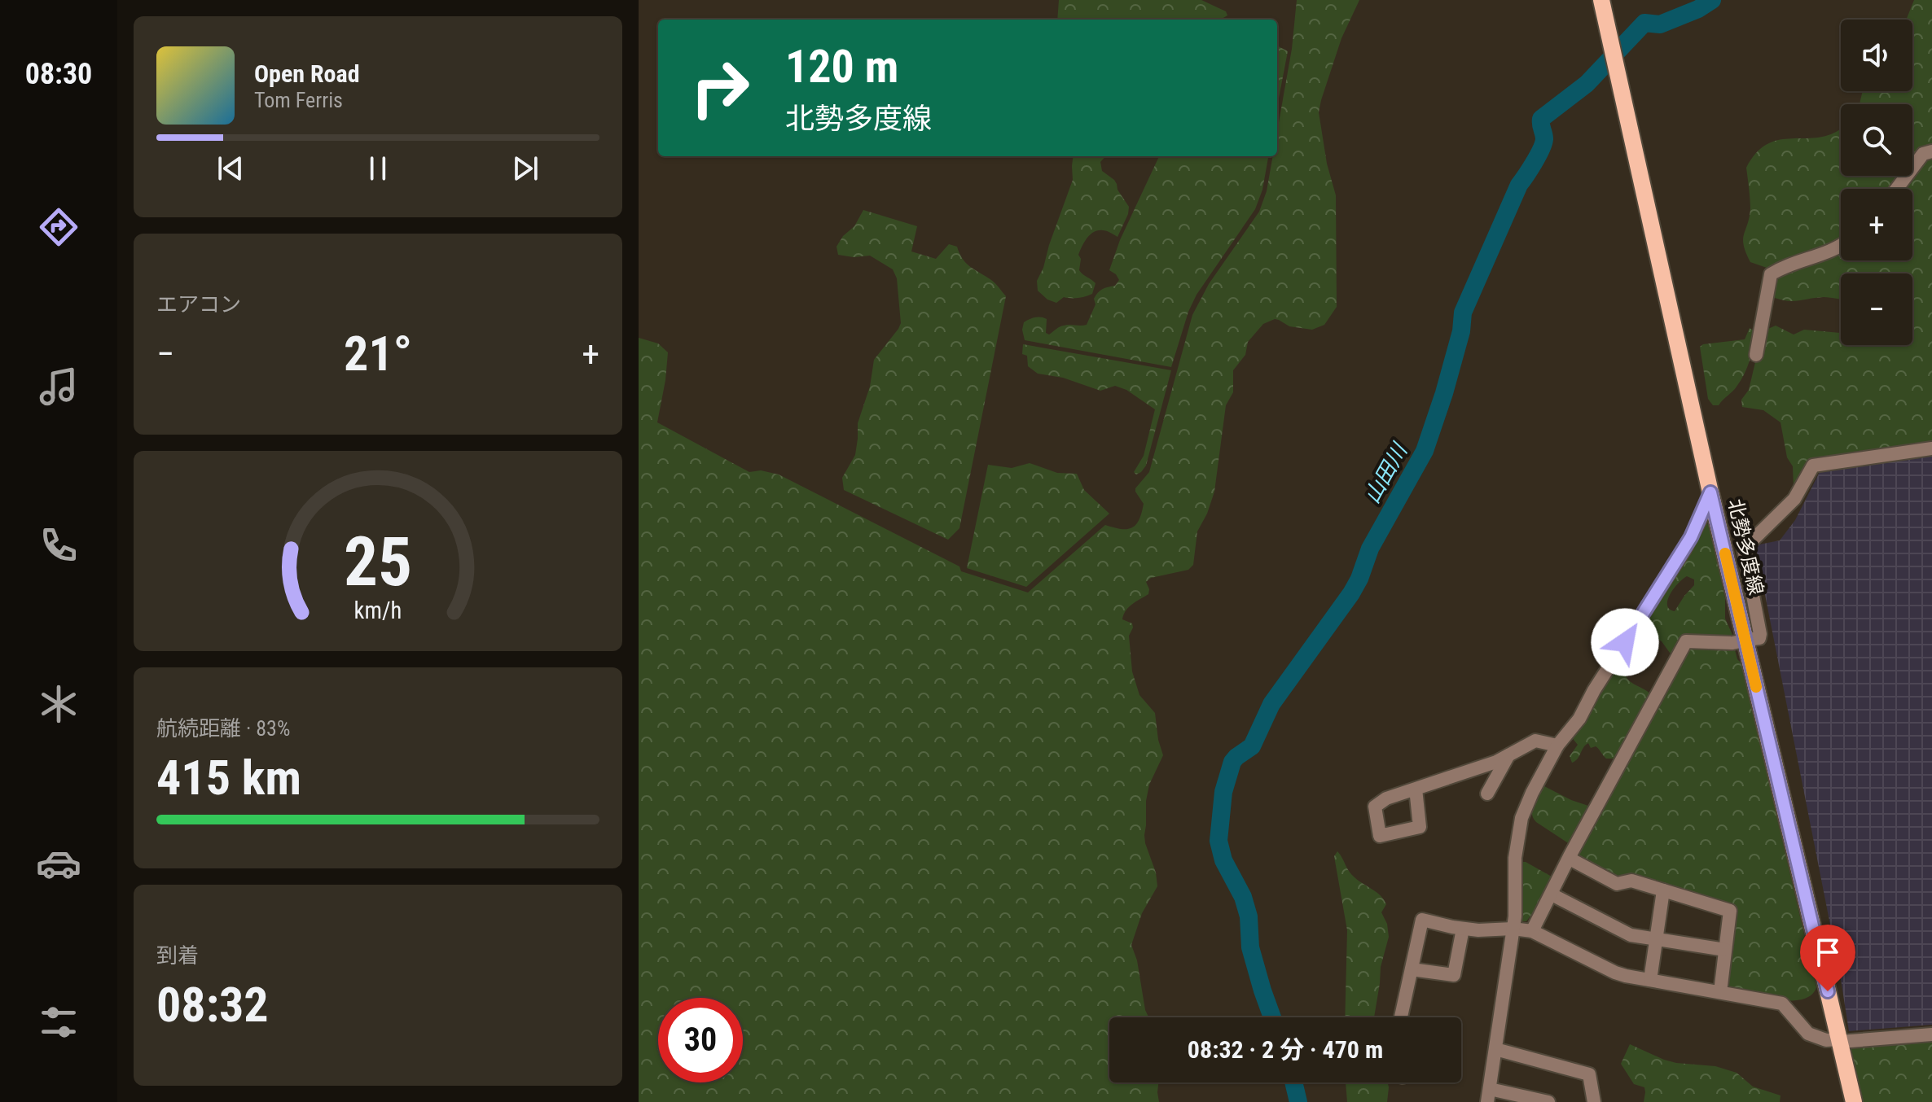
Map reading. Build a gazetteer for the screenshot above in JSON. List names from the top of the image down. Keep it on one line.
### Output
{"streets":{"main road":["北勢多度線"]},"water":["山田川"],"page":{"tabs":"08:30","map_buttons":["+","−"],"turn":["120 m","北勢多度線"],"song":["Open Road","Tom Ferris"],"tile":["エアコン",["航続距離 · 83%","415 km"],["到着","08:32"]],"heat":["−","21°","+"],"limit":"30","trip":"08:32 · 2 分 · 470 m","gauge":["25","km/h"]}}
